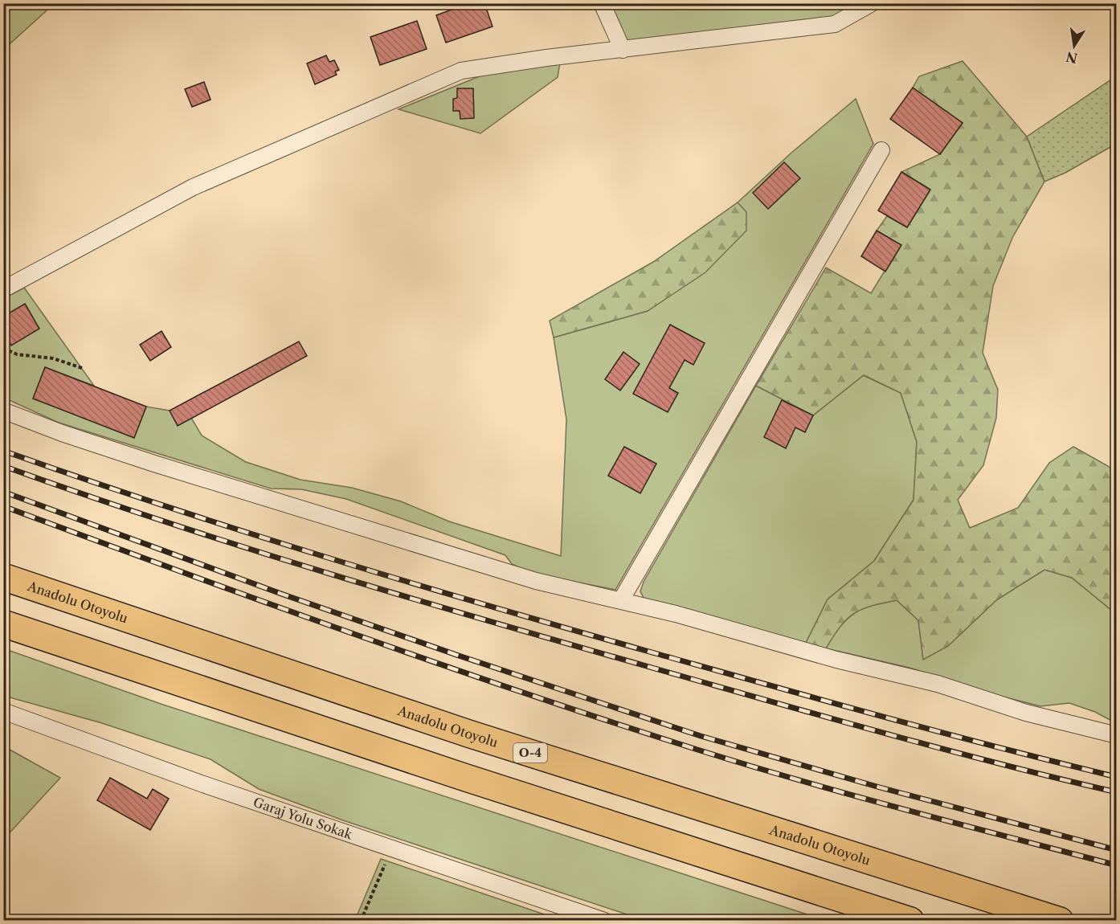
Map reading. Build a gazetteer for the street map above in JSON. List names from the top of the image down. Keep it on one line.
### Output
{"streets":{"highway":["Anadolu Otoyolu","O-4"],"street":["Garaj Yolu Sokak"]},"north":"bottom"}
